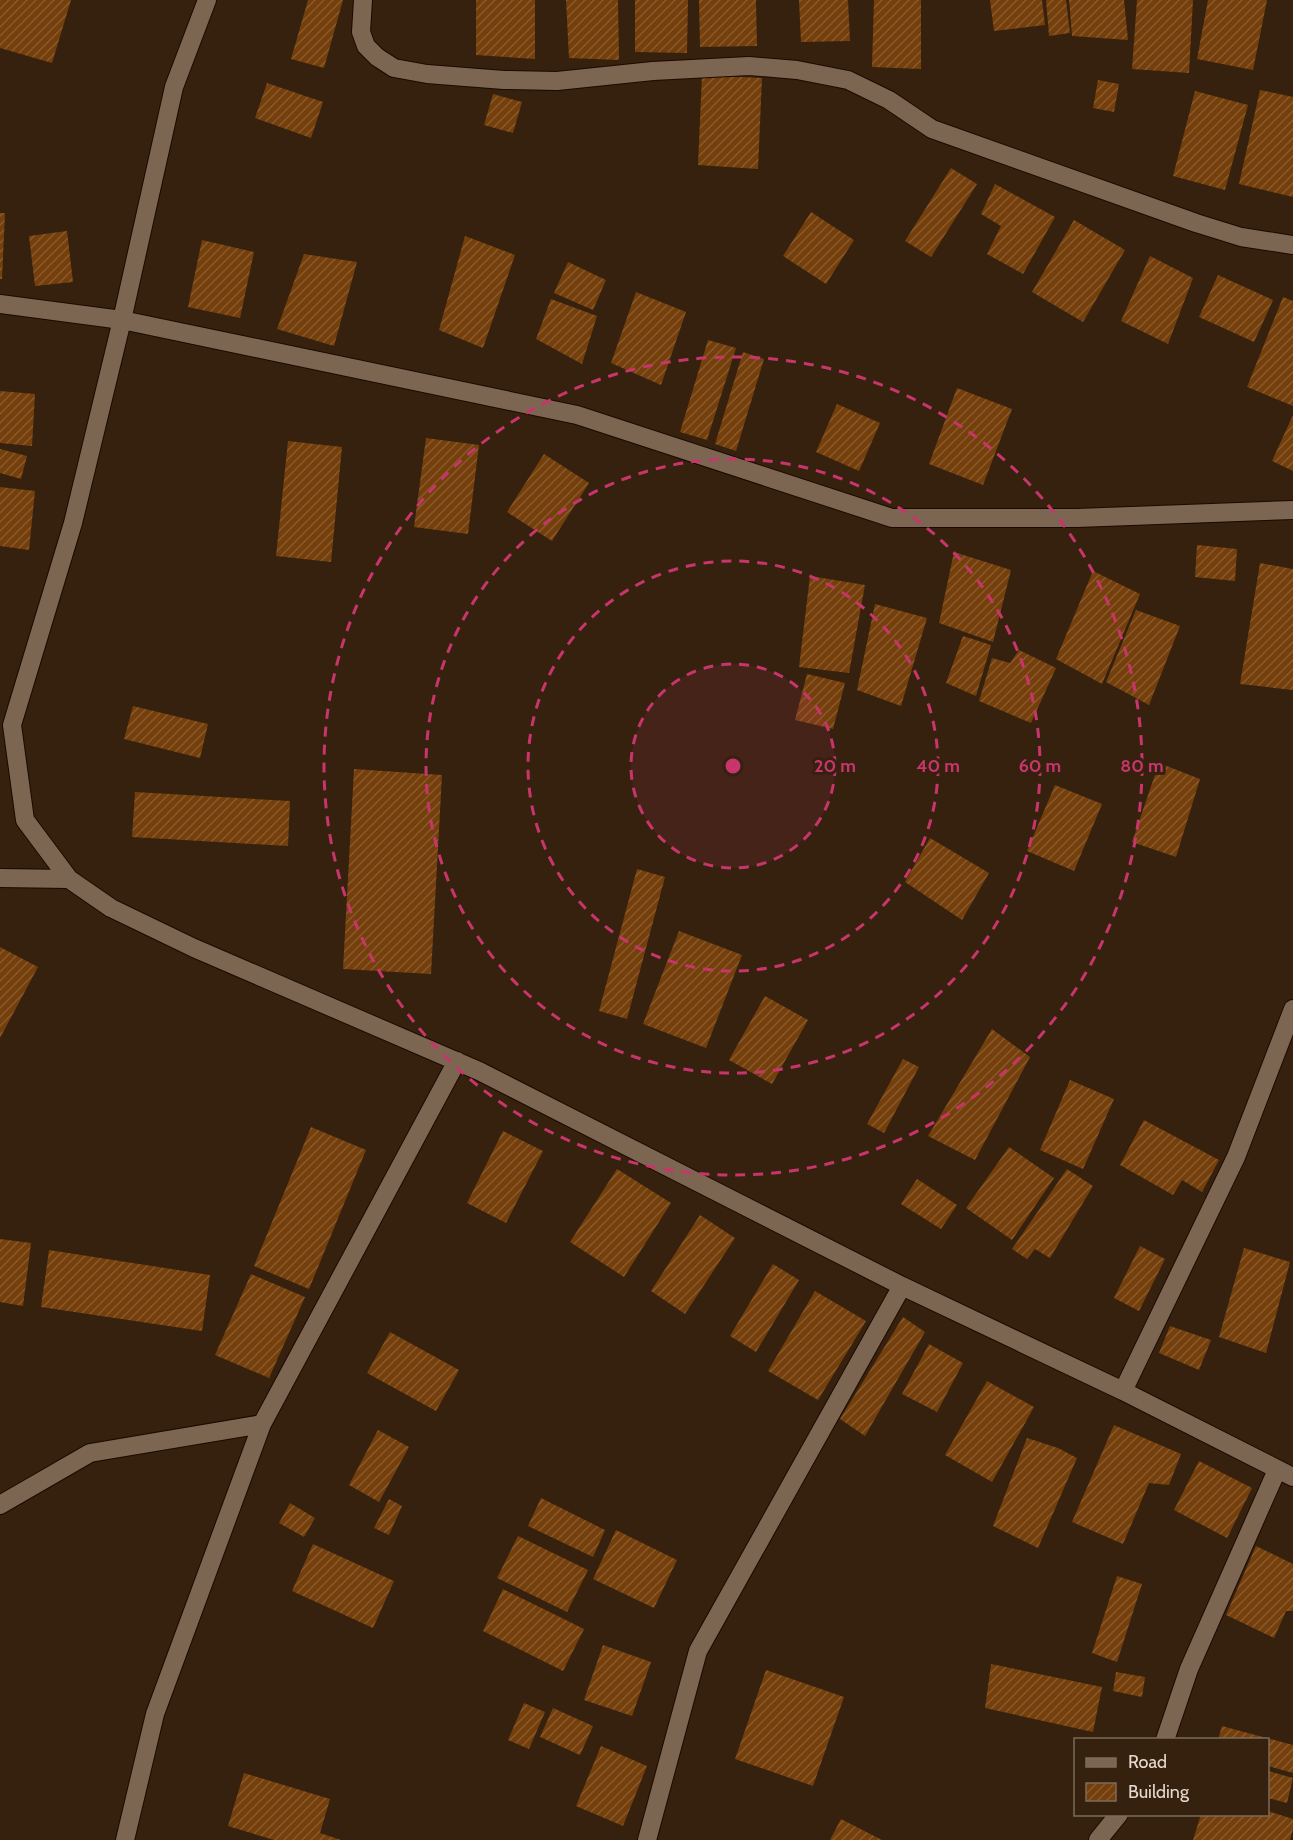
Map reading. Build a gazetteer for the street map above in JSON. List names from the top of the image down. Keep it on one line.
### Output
{"legend":["Road","Building"],"rings":["20 m","40 m","60 m","80 m"]}
